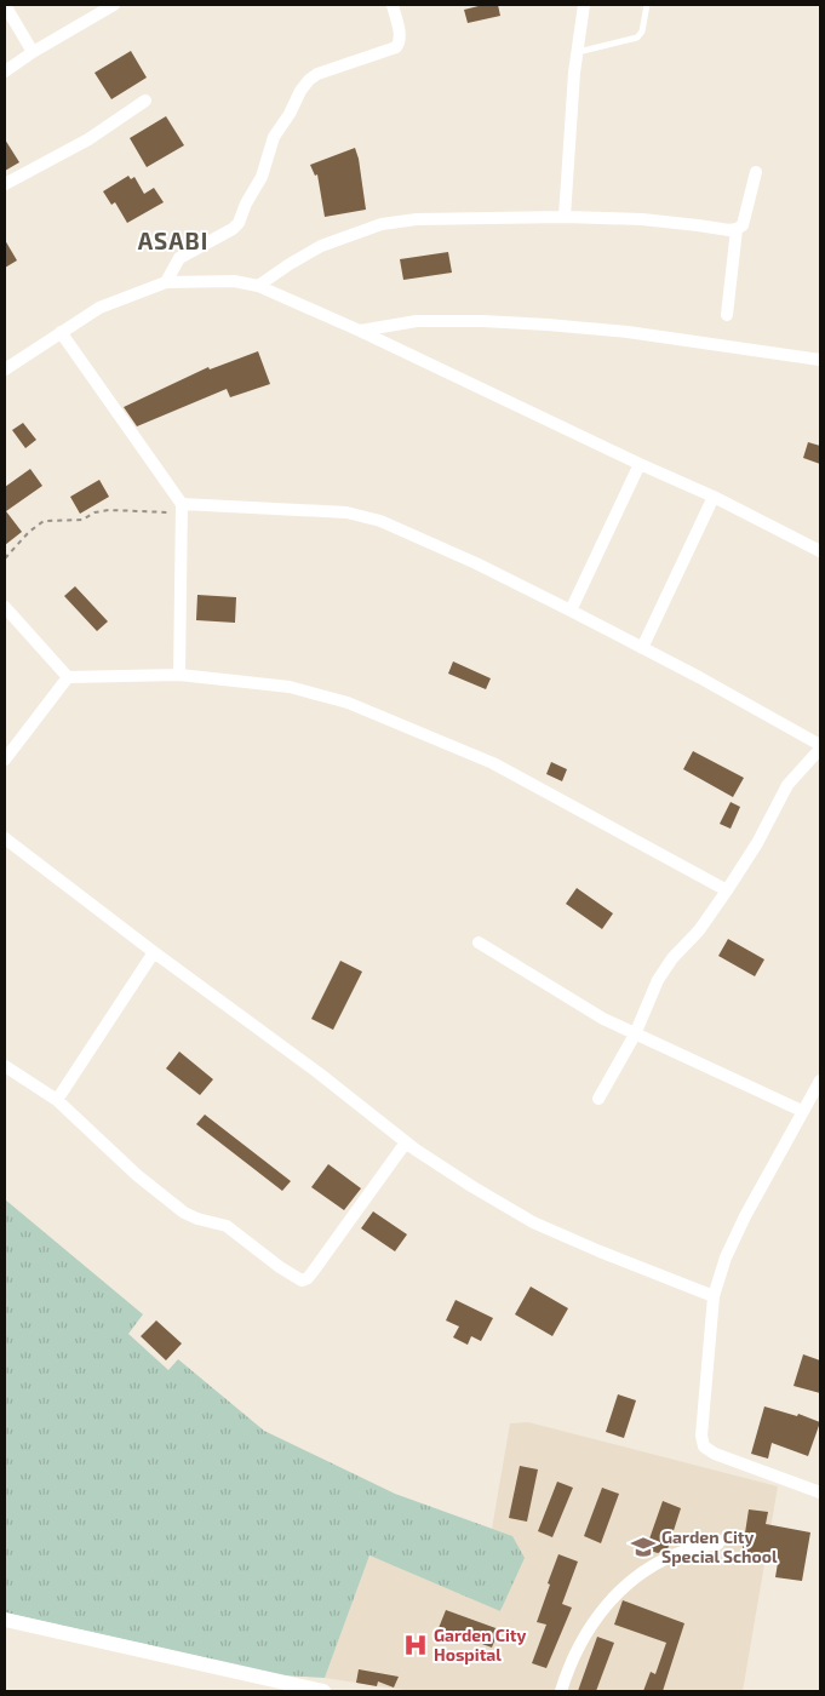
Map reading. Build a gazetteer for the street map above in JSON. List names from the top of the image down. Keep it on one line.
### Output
{"districts":["ASABI"],"places":{"school or university":["Garden City Special School"],"hospital":["Garden City Hospital"]}}
